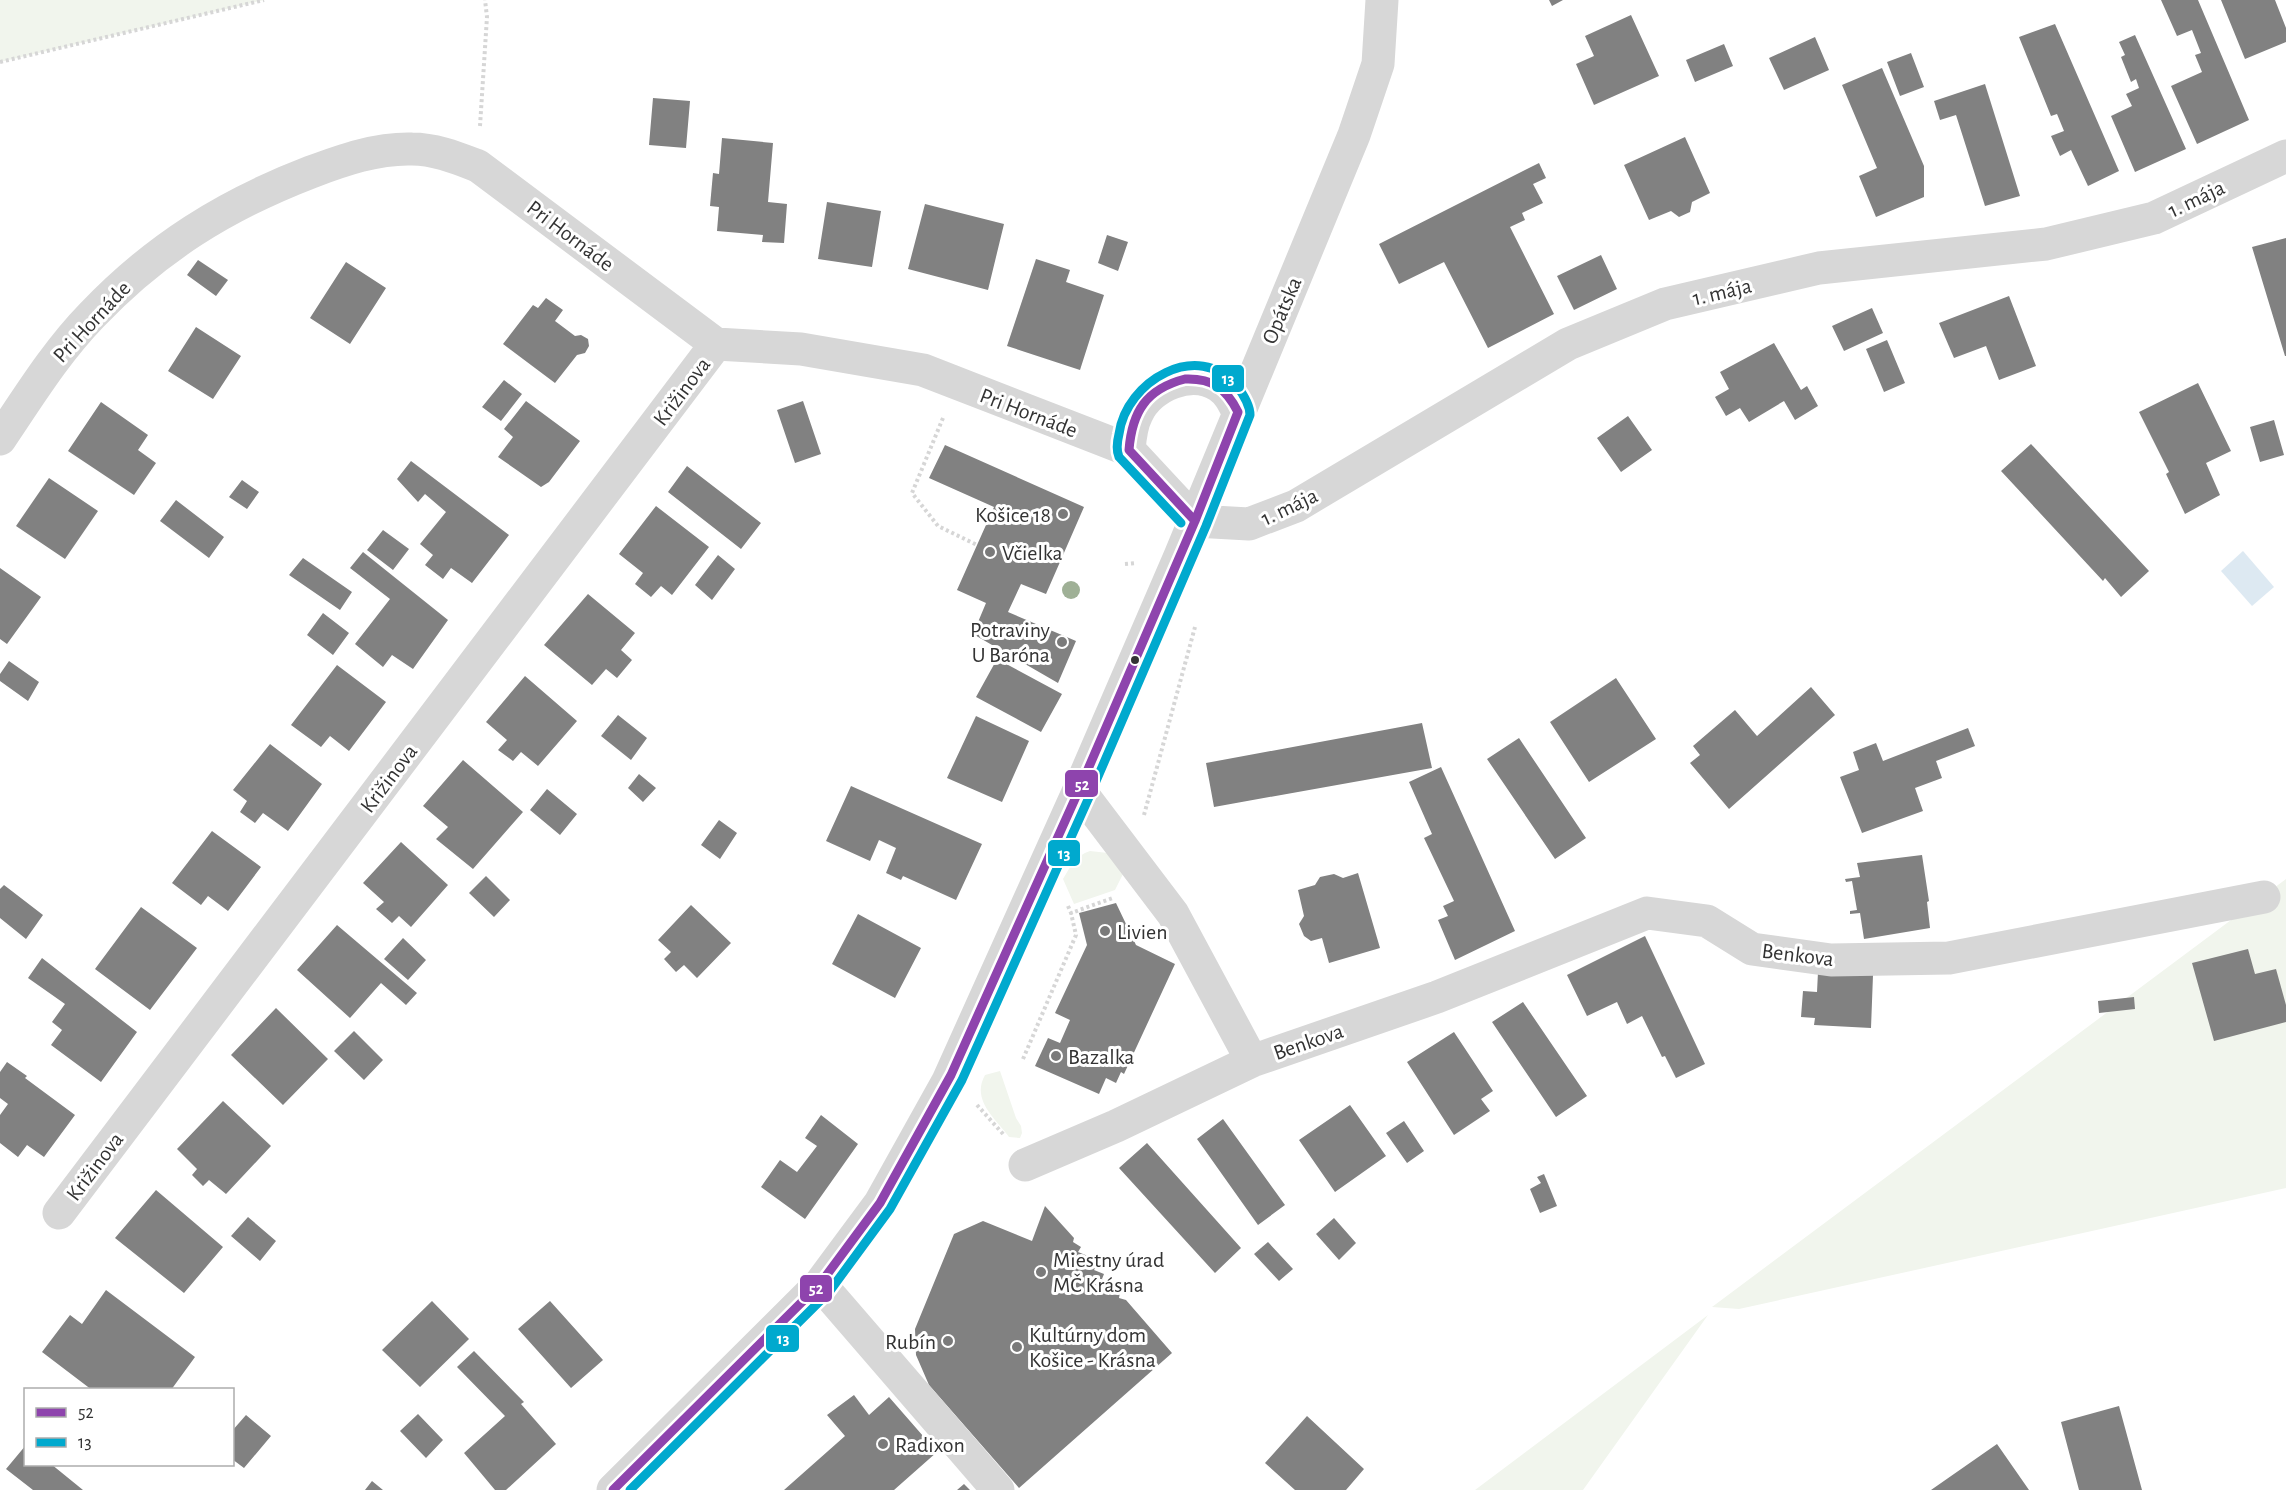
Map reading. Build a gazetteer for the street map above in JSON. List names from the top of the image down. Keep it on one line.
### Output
{"streets":{"street":["1. mája","Pri Hornáde","Opátska","Križinova","Benkova"]},"crossings":[["1. mája","Pri Hornáde"],["1. mája","Opátska"],["Pri Hornáde","Opátska"],["Pri Hornáde","Križinova"],["Opátska","Benkova"]],"places":["Košice 18","Včielka","Potraviny U Baróna","Livien","Bazalka","Miestny úrad MČ Krásna","Rubín","Kultúrny dom Košice - Krásna","Radixon"],"lines":["transit line 13","transit line 52"],"legend":["52","13"]}
